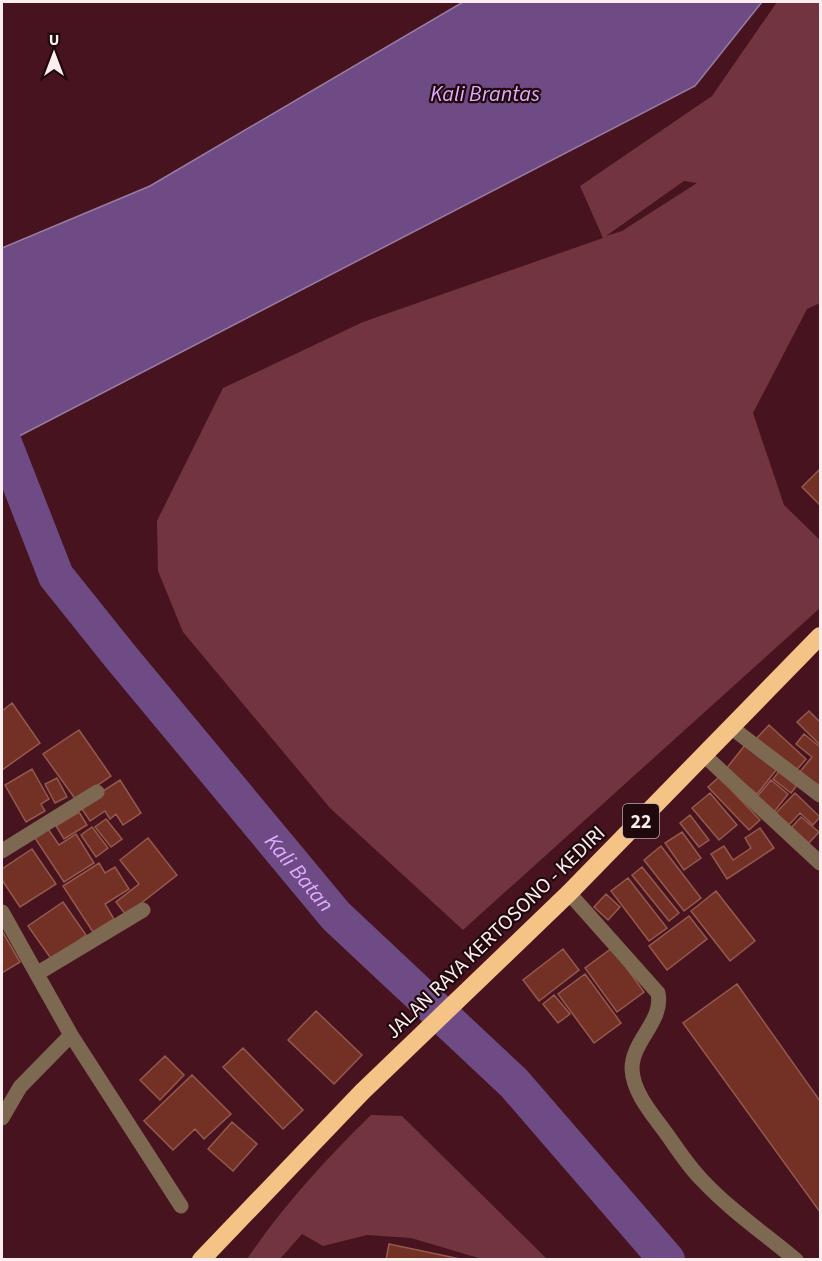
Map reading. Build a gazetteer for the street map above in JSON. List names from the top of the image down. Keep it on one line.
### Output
{"streets":{"highway":["22","JALAN RAYA KERTOSONO - KEDIRI"]},"water":["Kali Brantas","Kali Batan"],"north":"top"}
